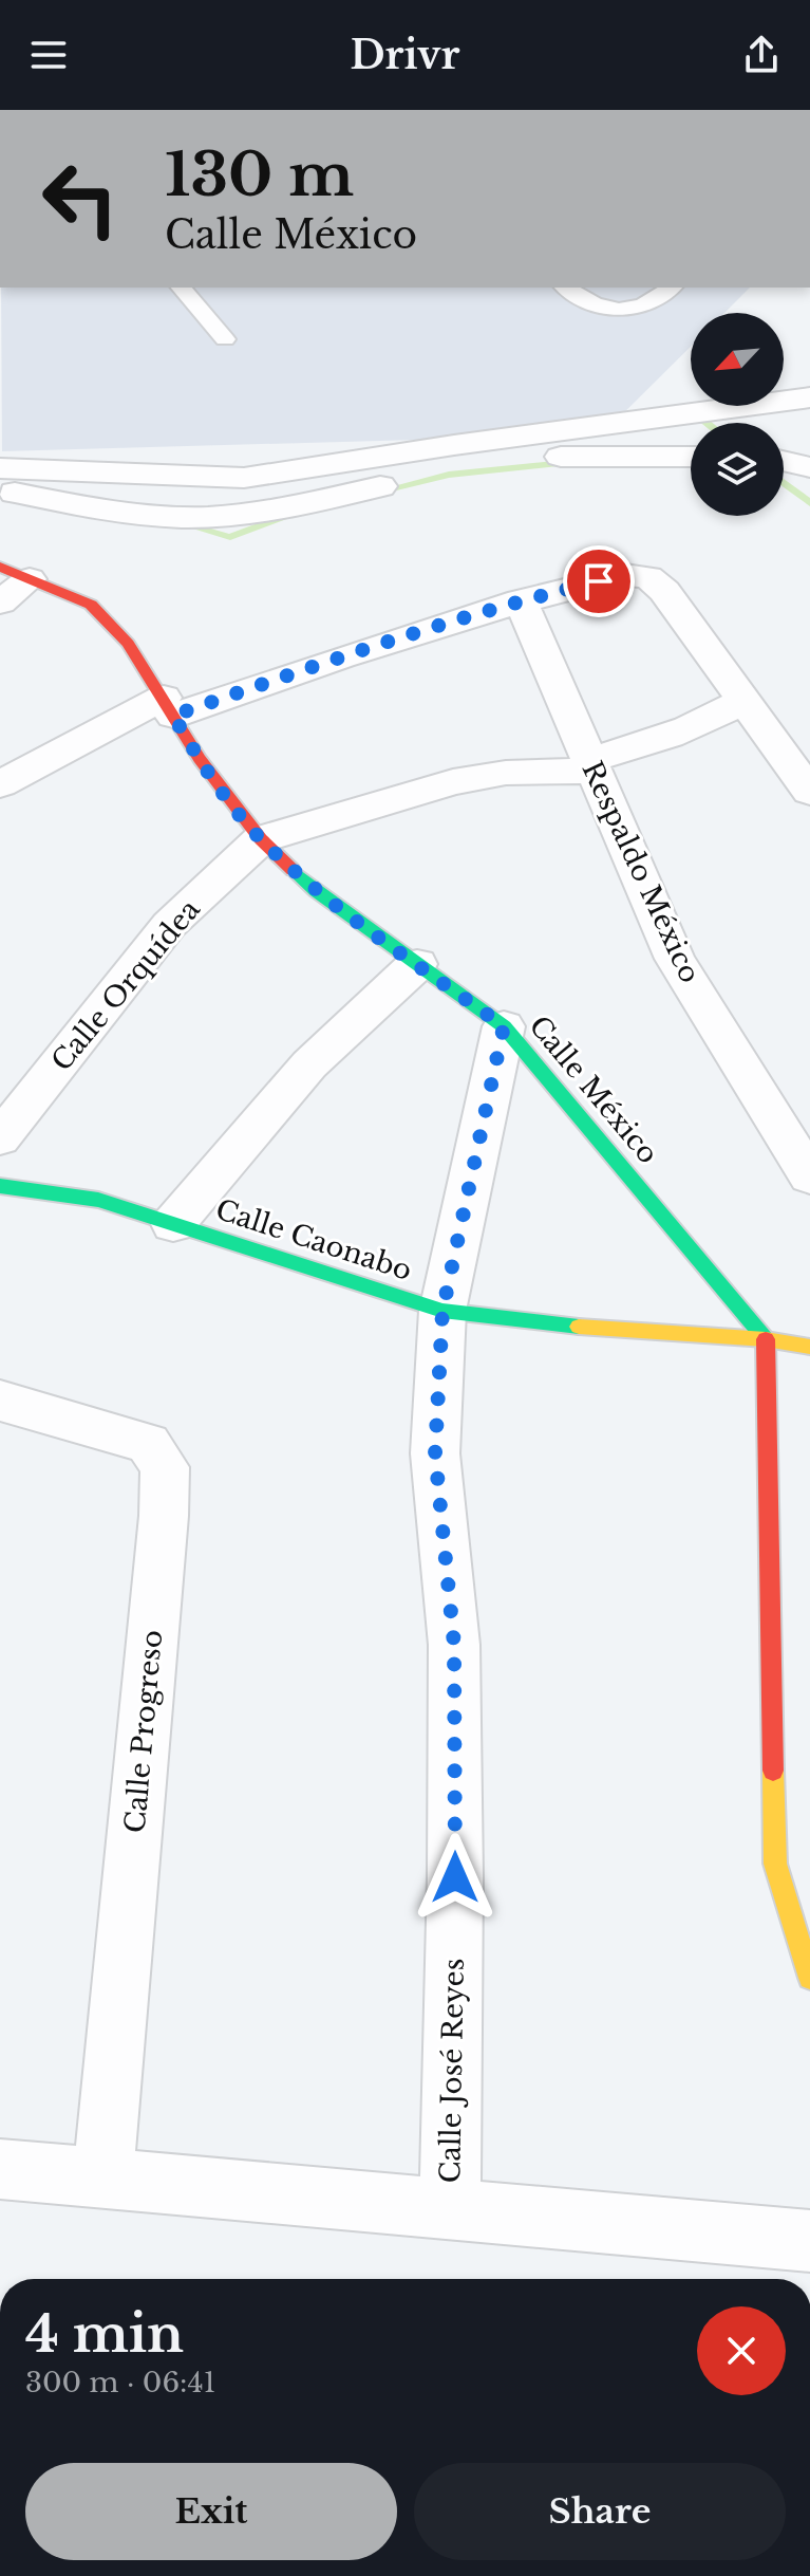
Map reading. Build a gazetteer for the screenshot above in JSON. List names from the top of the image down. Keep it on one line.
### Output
{"streets":{"street":["Respaldo México","Calle Orquídea","Calle México","Calle Caonabo","Calle Progreso","Calle José Reyes"]},"crossings":[["Calle Orquídea","Calle México"],["Calle México","Calle Caonabo"],["Calle México","Calle José Reyes"],["Calle Caonabo","Calle José Reyes"]],"north":"bottom left","page":{"header":"Drivr","turn":["130 m","Calle México"],"heading":["4 min","300 m · 06:41"],"buttons":["Exit","Share"]}}
